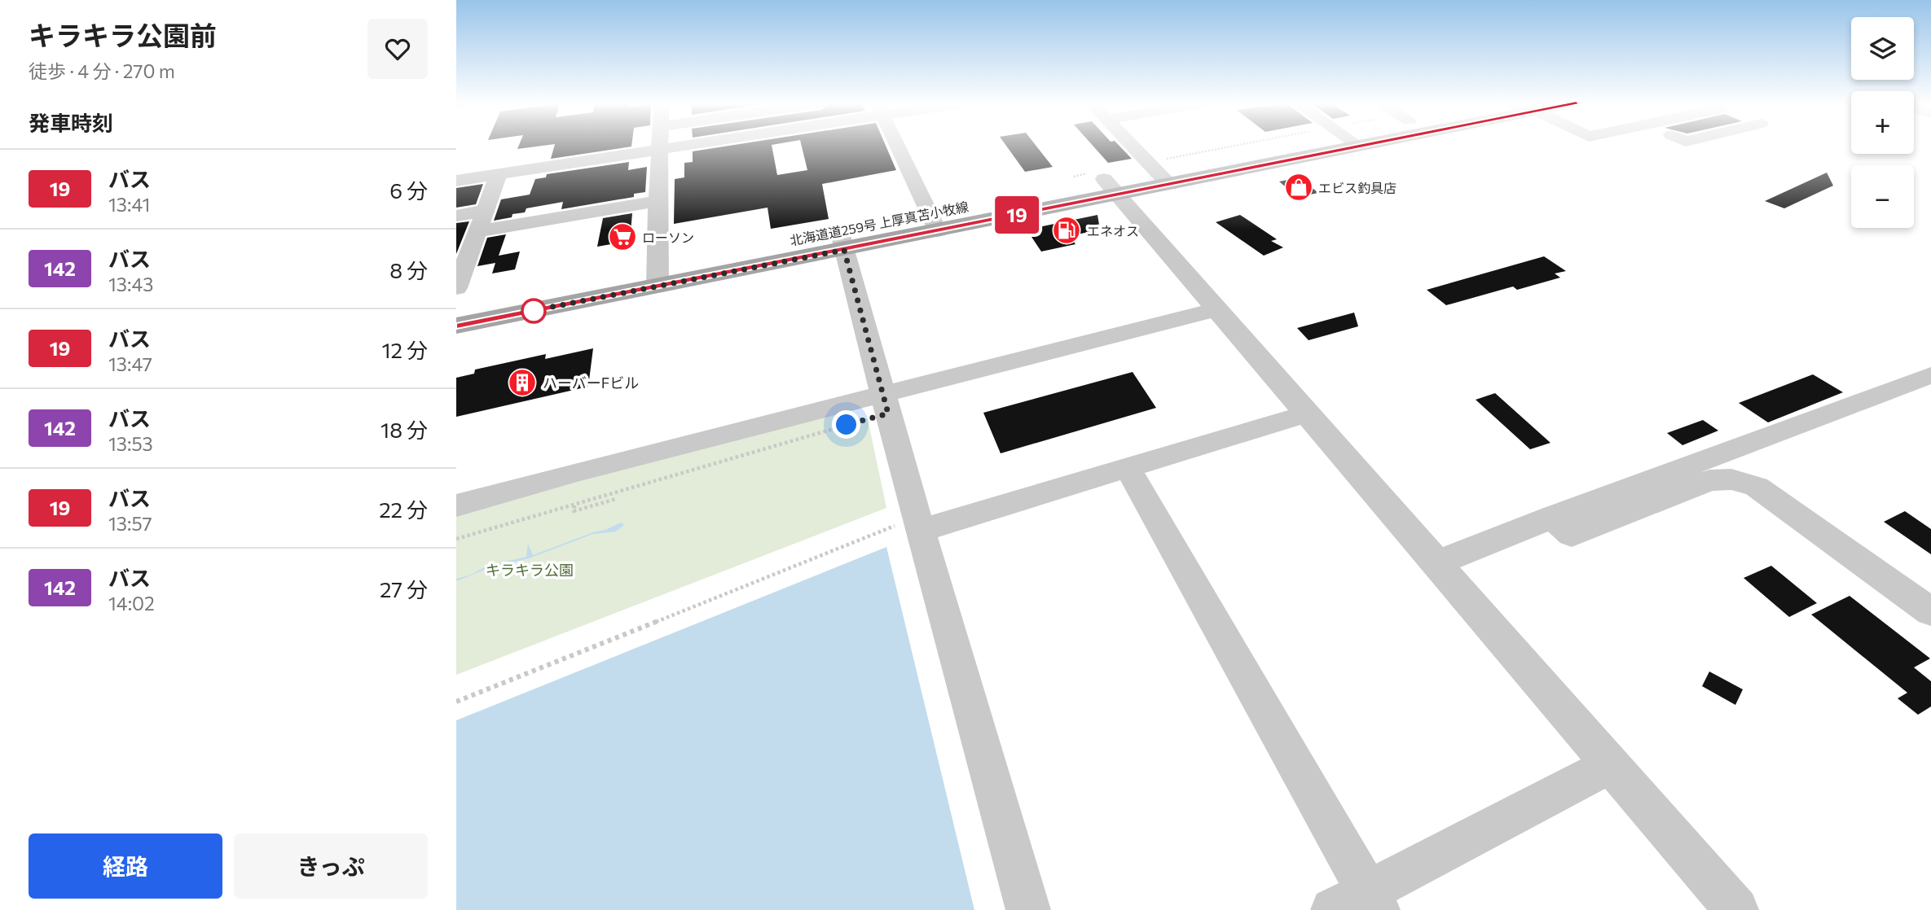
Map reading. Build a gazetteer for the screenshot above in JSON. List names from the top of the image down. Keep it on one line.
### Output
{"streets":{"main road":["北海道道259号 上厚真苫小牧線"]},"parks":["キラキラ公園"],"places":{"shop":["エビス釣具店"],"fuel station":["エネオス"],"supermarket":["ローソン"],"building":["ハーバーFビル"]},"lines":["bus line 19"],"page":{"heading":[["キラキラ公園前","徒歩 · 4 分 · 270 m"],"発車時刻"],"on_map":"19","map_buttons":["+","−"],"list":[{"mark":"19","name":"バス","note":"13:41","value":"6 分"},{"mark":"142","name":"バス","note":"13:43","value":"8 分"},{"mark":"19","name":"バス","note":"13:47","value":"12 分"},{"mark":"142","name":"バス","note":"13:53","value":"18 分"},{"mark":"19","name":"バス","note":"13:57","value":"22 分"},{"mark":"142","name":"バス","note":"14:02","value":"27 分"}],"buttons":["経路","きっぷ"]}}
